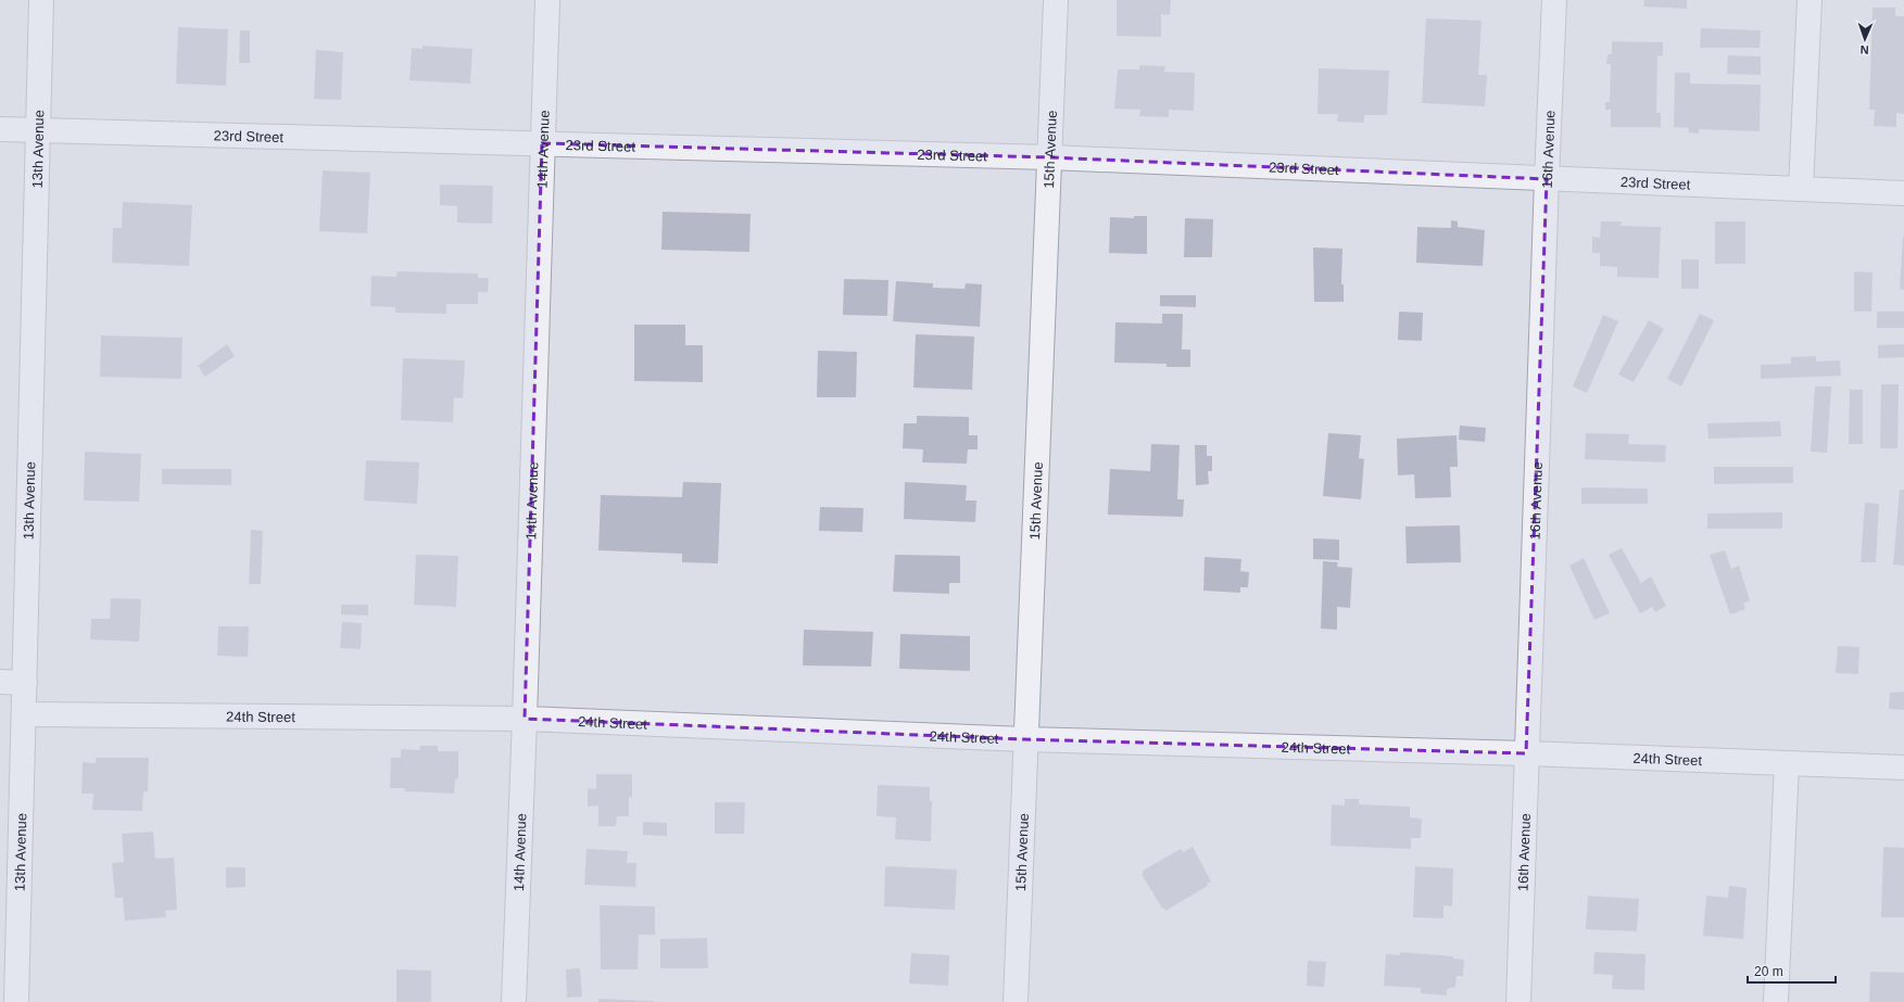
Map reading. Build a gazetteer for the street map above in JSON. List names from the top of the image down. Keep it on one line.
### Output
{"streets":{"street":["23rd Street","13th Avenue","14th Avenue","15th Avenue","16th Avenue","24th Street"]},"crossings":[["23rd Street","13th Avenue"],["23rd Street","14th Avenue"],["23rd Street","15th Avenue"],["23rd Street","16th Avenue"],["13th Avenue","24th Street"],["14th Avenue","24th Street"],["15th Avenue","24th Street"],["16th Avenue","24th Street"]],"scale_bar":"20 m","north":"bottom"}
